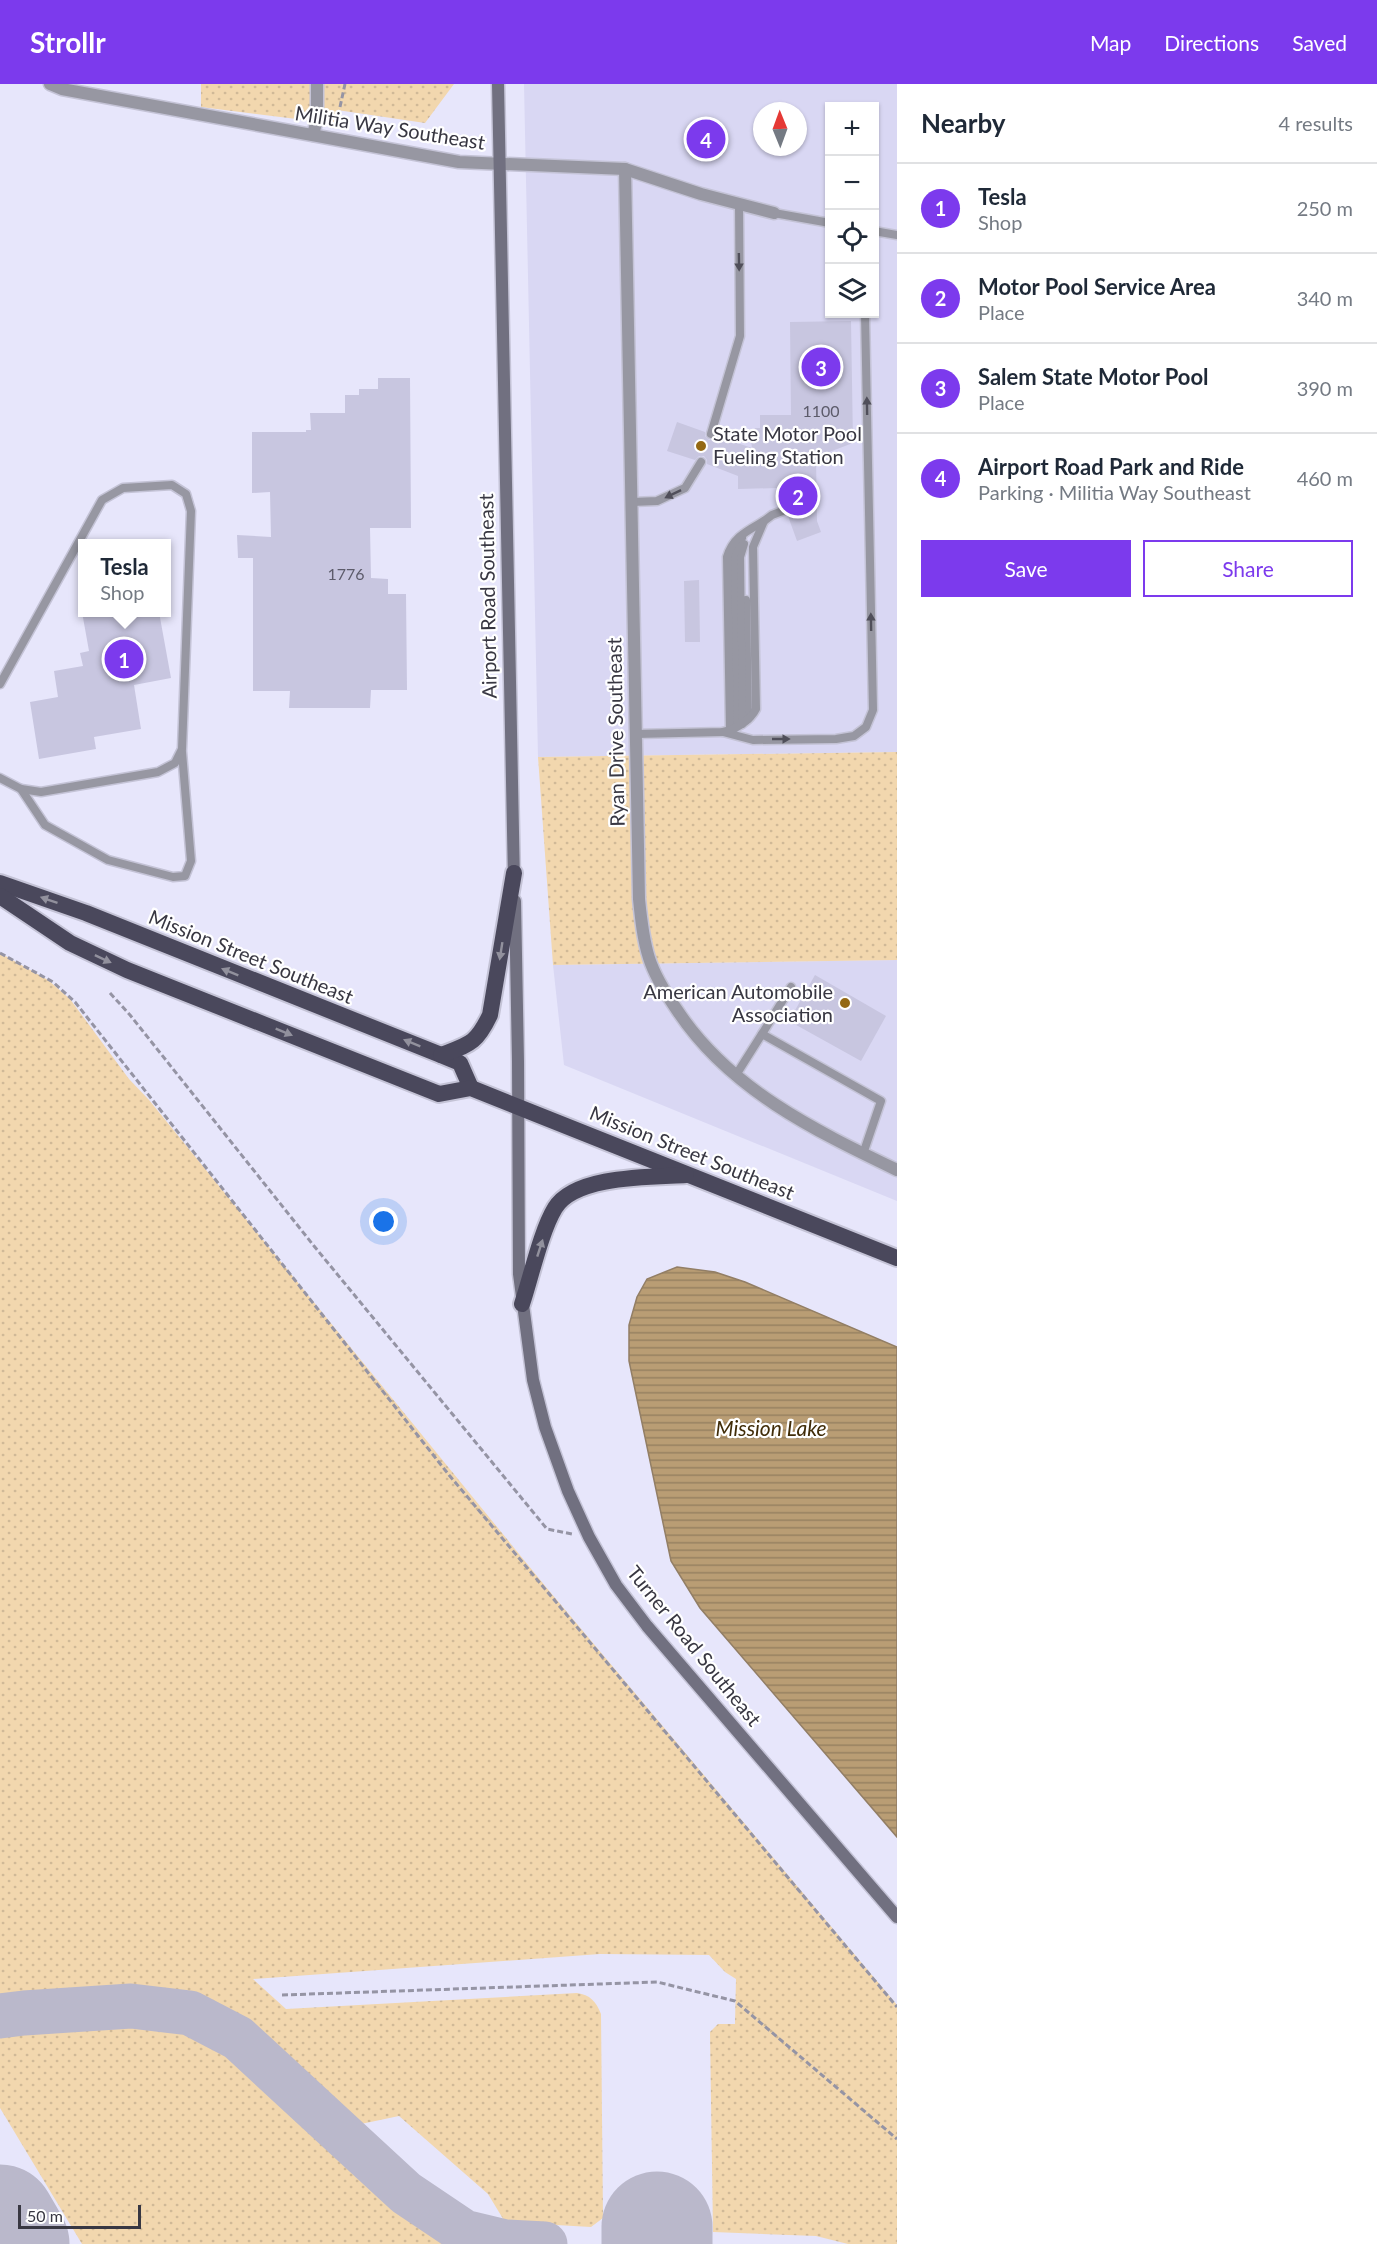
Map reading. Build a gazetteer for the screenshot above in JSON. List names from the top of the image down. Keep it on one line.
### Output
{"streets":{"highway":["Mission Street Southeast"],"main road":["Airport Road Southeast","Turner Road Southeast"],"street":["Militia Way Southeast","Ryan Drive Southeast"]},"crossings":[["Militia Way Southeast","Airport Road Southeast"],["Militia Way Southeast","Ryan Drive Southeast"],["Airport Road Southeast","Mission Street Southeast"],["Airport Road Southeast","Turner Road Southeast"],["Mission Street Southeast","Turner Road Southeast"]],"water":["Mission Lake"],"places":["State Motor Pool Fueling Station","American Automobile Association"],"house_numbers":["1100","1776"],"scale_bar":"50 m","north":"top","page":{"header":"Strollr","nav":["Map","Directions","Saved"],"heading":["Nearby","4 results"],"map_buttons":["+","−"],"pins":["4","3","2","1"],"list":[{"mark":"1","name":"Tesla","note":"Shop","value":"250 m"},{"mark":"2","name":"Motor Pool Service Area","note":"Place","value":"340 m"},{"mark":"3","name":"Salem State Motor Pool","note":"Place","value":"390 m"},{"mark":"4","name":"Airport Road Park and Ride","note":"Parking · Militia Way Southeast","value":"460 m"}],"buttons":["Save","Share"],"popup":["Tesla","Shop"],"scale":"50 m"}}
